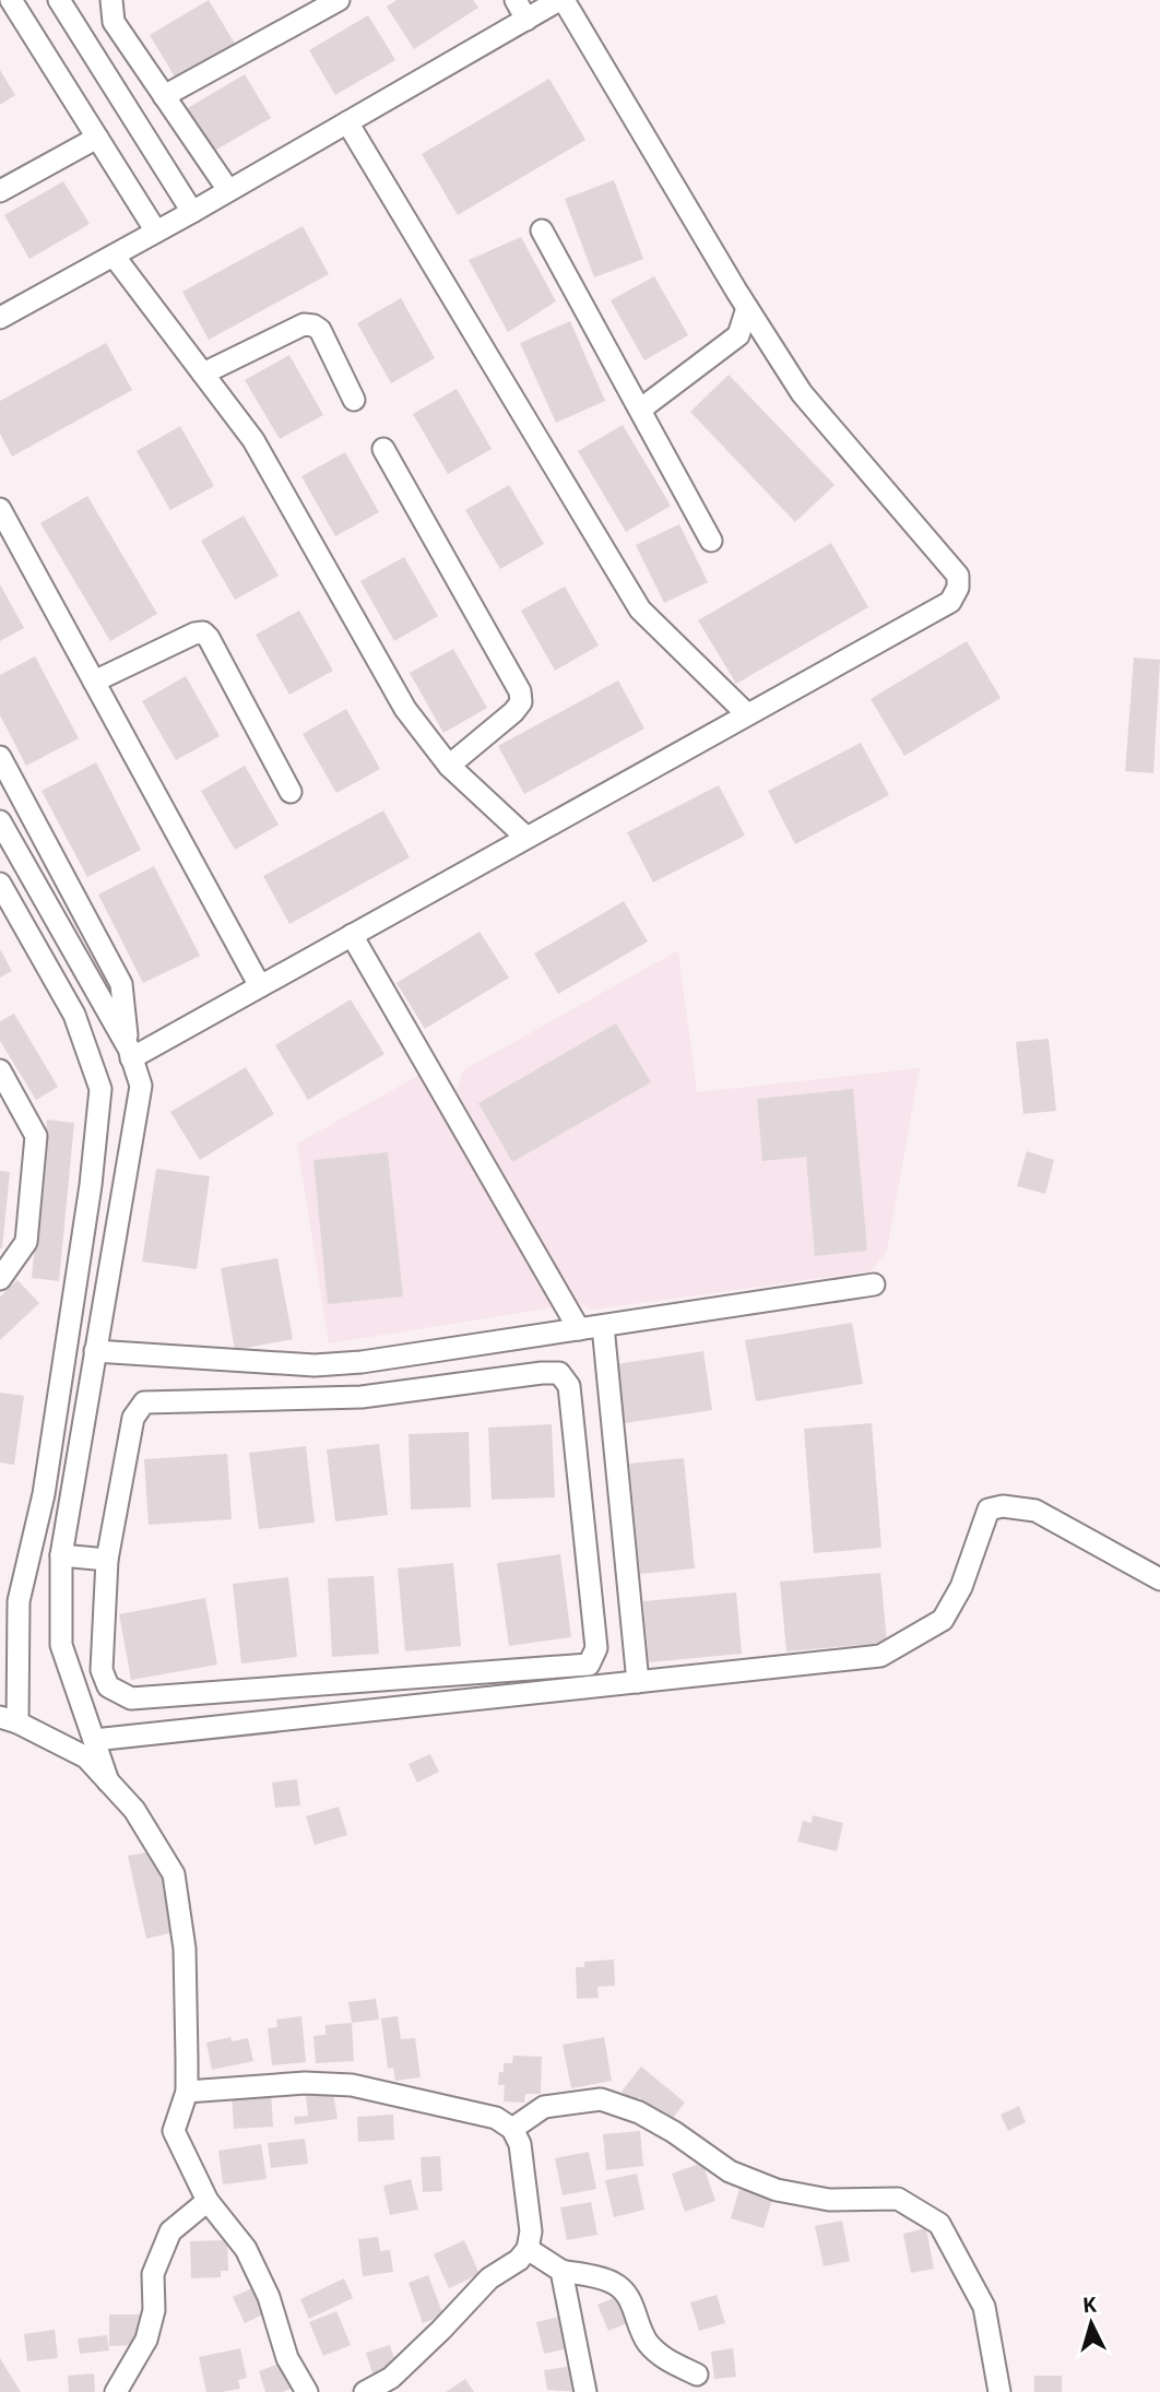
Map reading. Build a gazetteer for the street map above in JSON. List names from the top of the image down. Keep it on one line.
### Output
{"north":"top"}
